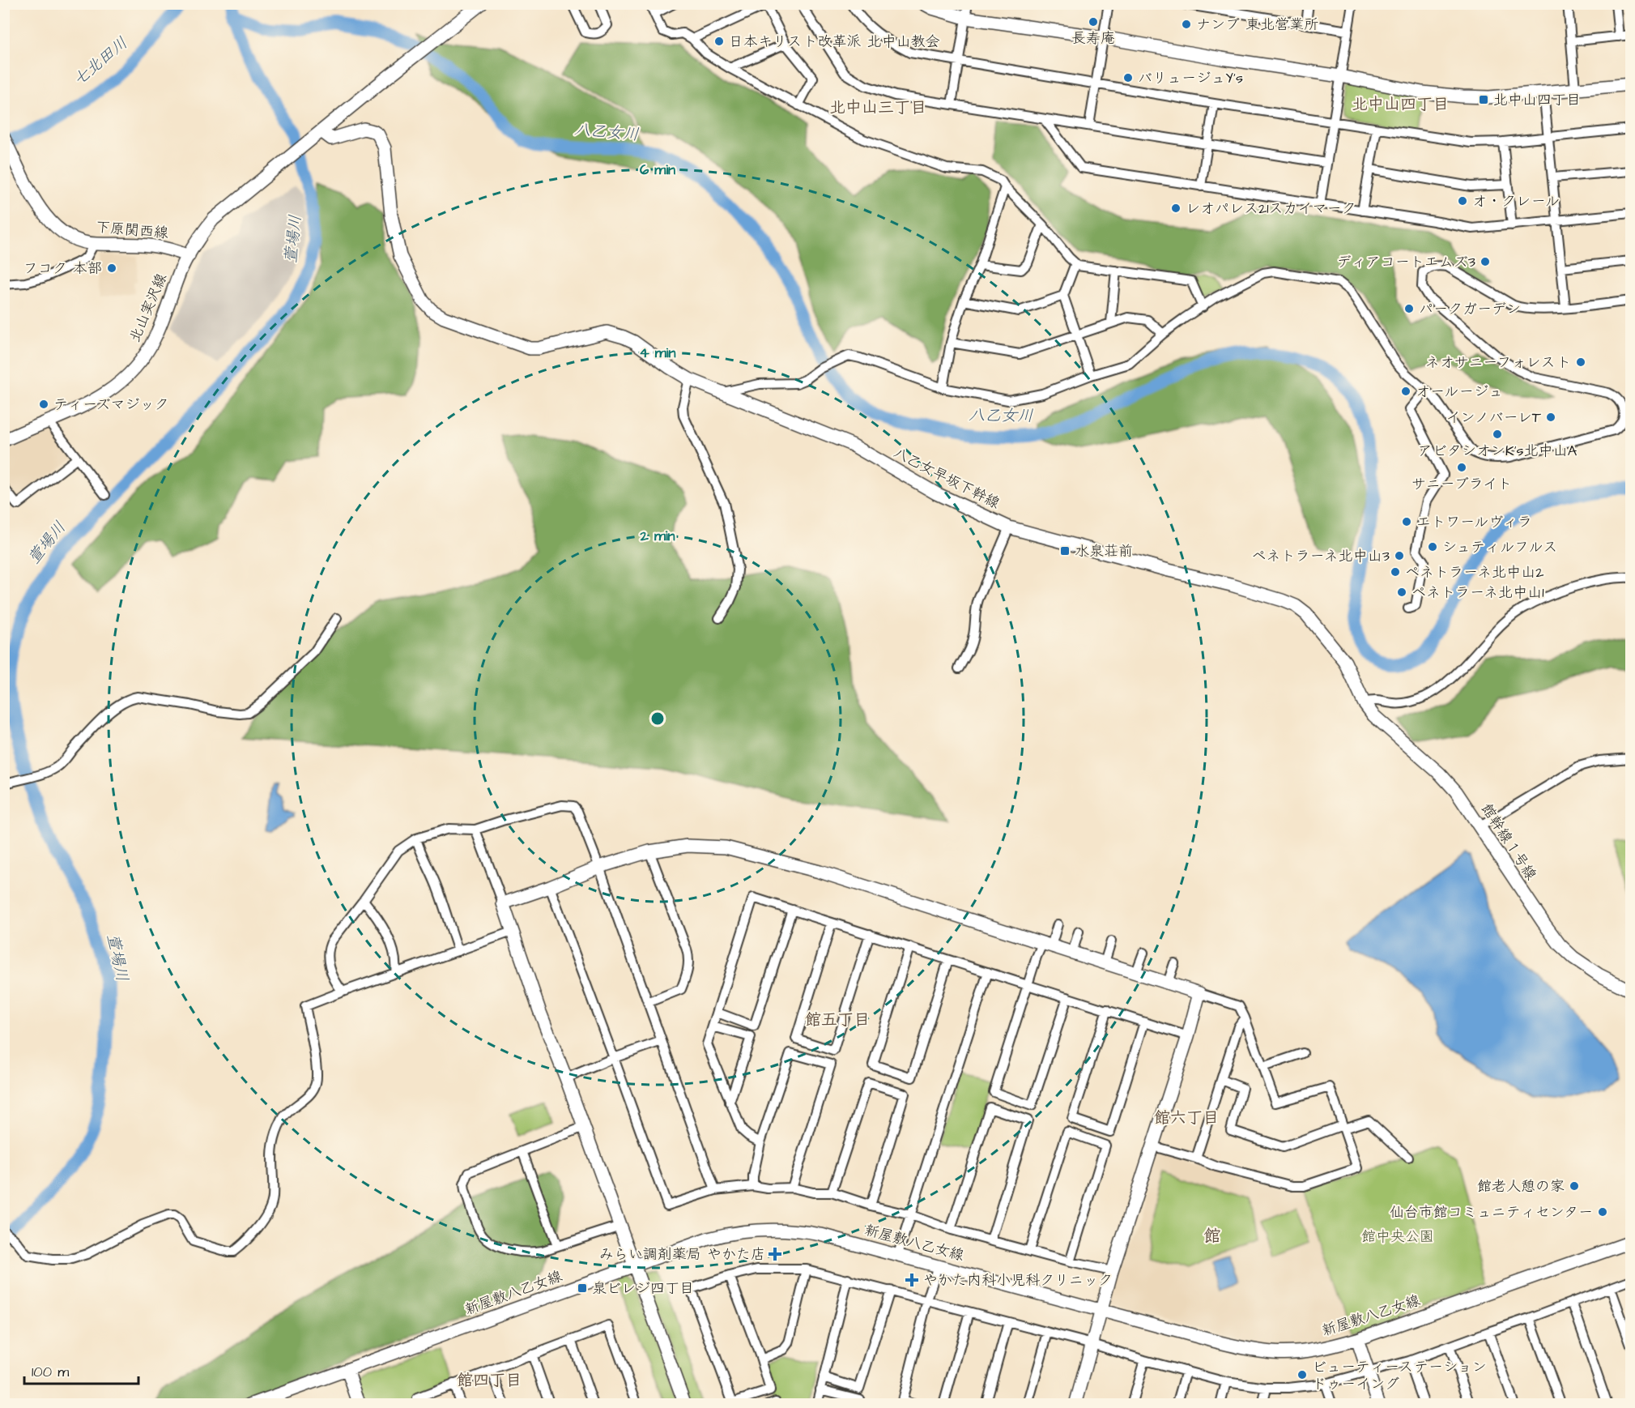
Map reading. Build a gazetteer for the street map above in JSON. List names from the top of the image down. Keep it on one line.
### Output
{"streets":{"street":["下原関西線","北山実沢線","八乙女早坂下幹線","館幹線１号線","新屋敷八乙女線"]},"crossings":[["下原関西線","北山実沢線"],["北山実沢線","八乙女早坂下幹線"],["八乙女早坂下幹線","館幹線１号線"]],"districts":["北中山四丁目","北中山三丁目","館五丁目","館六丁目","館","館四丁目"],"water":["七北田川","八乙女川","萱場川"],"parks":["館中央公園"],"places":{"other":["長寿庵","ナンブ 東北営業所","日本キリスト改革派 北中山教会","バリュージュY's","オ・クレール","レオパレス21スカイマーク","ディアコートエムズ3","フコク 本部","パークガーデン","ネオサニーフォレスト","オールージュ","ティーズマジック","インノバーレT","アビタシオンK's北中山A","サニーブライト","エトワールヴィラ","シュティルフルス","ペネトラーネ北中山3","ペネトラーネ北中山2","ペネトラーネ北中山1","館老人憩の家","仙台市館コミュニティセンター","ビューティーステーション ドゥーイング"],"transit":["北中山四丁目","水泉荘前","泉ビレジ四丁目"],"health":["みらい調剤薬局 やかた店","やかた内科小児科クリニック"]},"scale_bar":"100 m","rings":["6 min","4 min","2 min"]}
